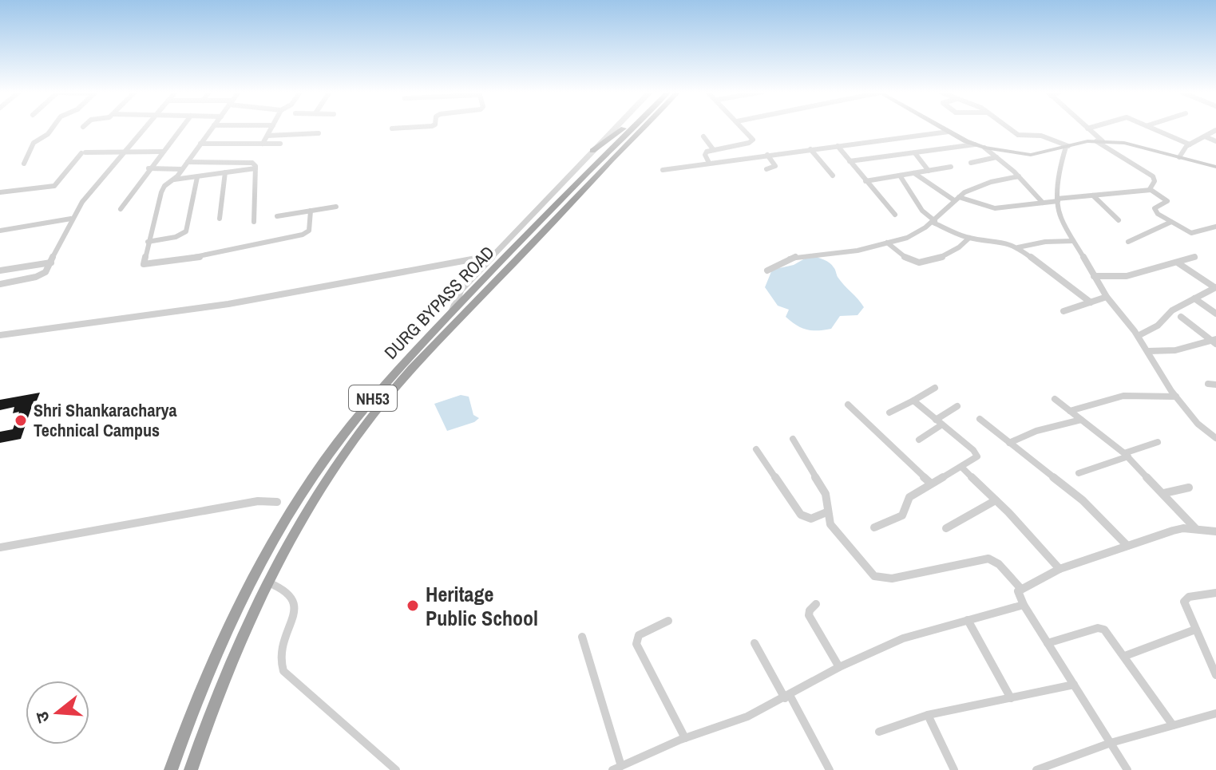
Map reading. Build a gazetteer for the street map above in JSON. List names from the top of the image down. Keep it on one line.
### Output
{"streets":{"highway":["DURG BYPASS ROAD","NH53"]},"places":["Shri Shankaracharya Technical Campus","Heritage Public School"],"north":"left"}
